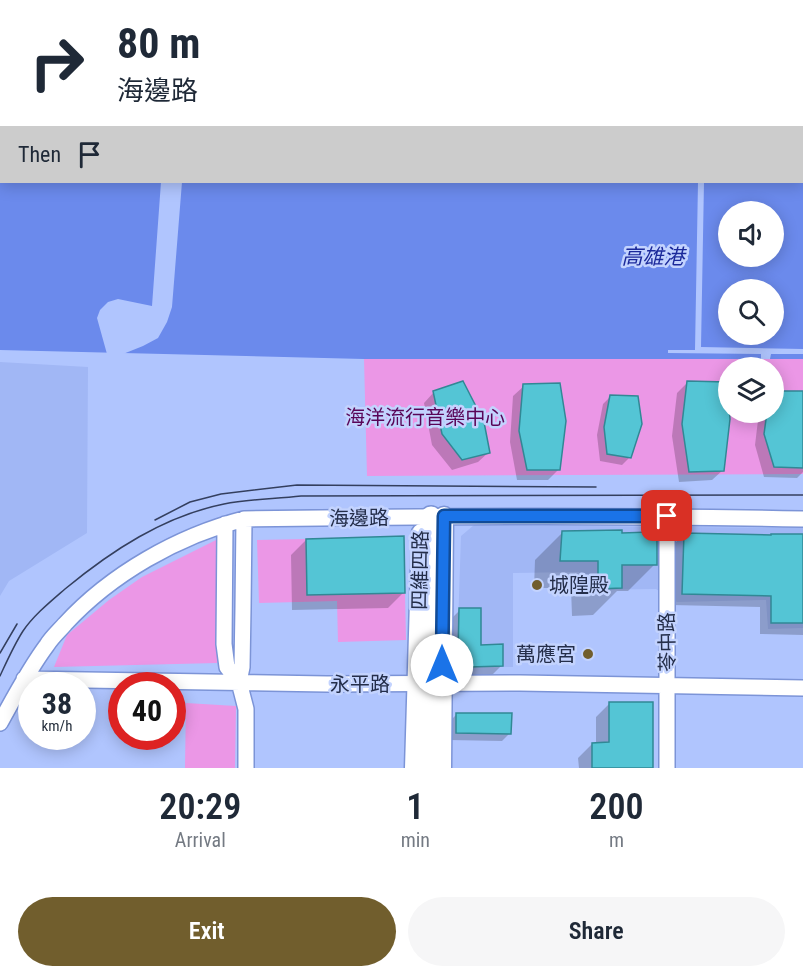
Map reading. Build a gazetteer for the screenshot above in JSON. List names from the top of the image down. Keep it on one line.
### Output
{"streets":{"main road":["四維四路"],"street":["海邊路","苓中路","永平路"]},"crossings":[["海邊路","四維四路"],["海邊路","苓中路"],["四維四路","永平路"],["苓中路","永平路"]],"water":["高雄港"],"parks":["海洋流行音樂中心"],"places":["城隍殿","萬應宮"],"page":{"turn":["80 m","海邊路"],"then":"Then","speed":"38 km/h","limit":"40","eta":["20:29","Arrival","1","min","200","m"],"buttons":["Exit","Share"]}}
